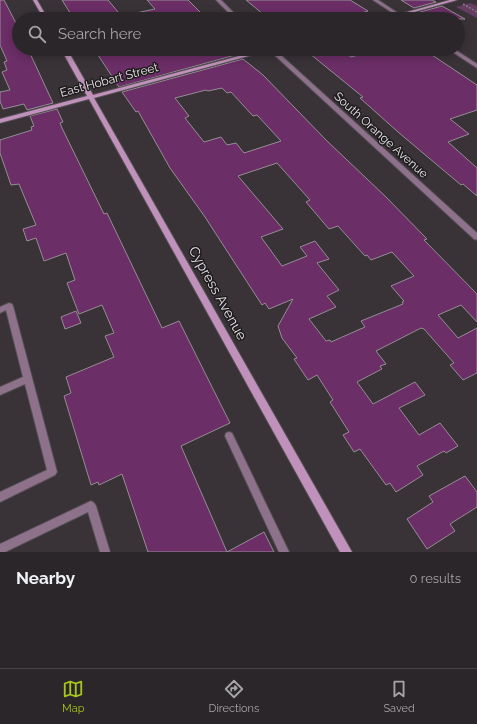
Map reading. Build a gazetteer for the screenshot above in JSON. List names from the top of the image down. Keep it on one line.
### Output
{"streets":{"street":["East Hobart Street","South Orange Avenue","Cypress Avenue"]},"crossings":[["East Hobart Street","Cypress Avenue"]],"page":{"search":"Search here","heading":["Nearby","0 results"],"nav":["Map","Directions","Saved"]}}
